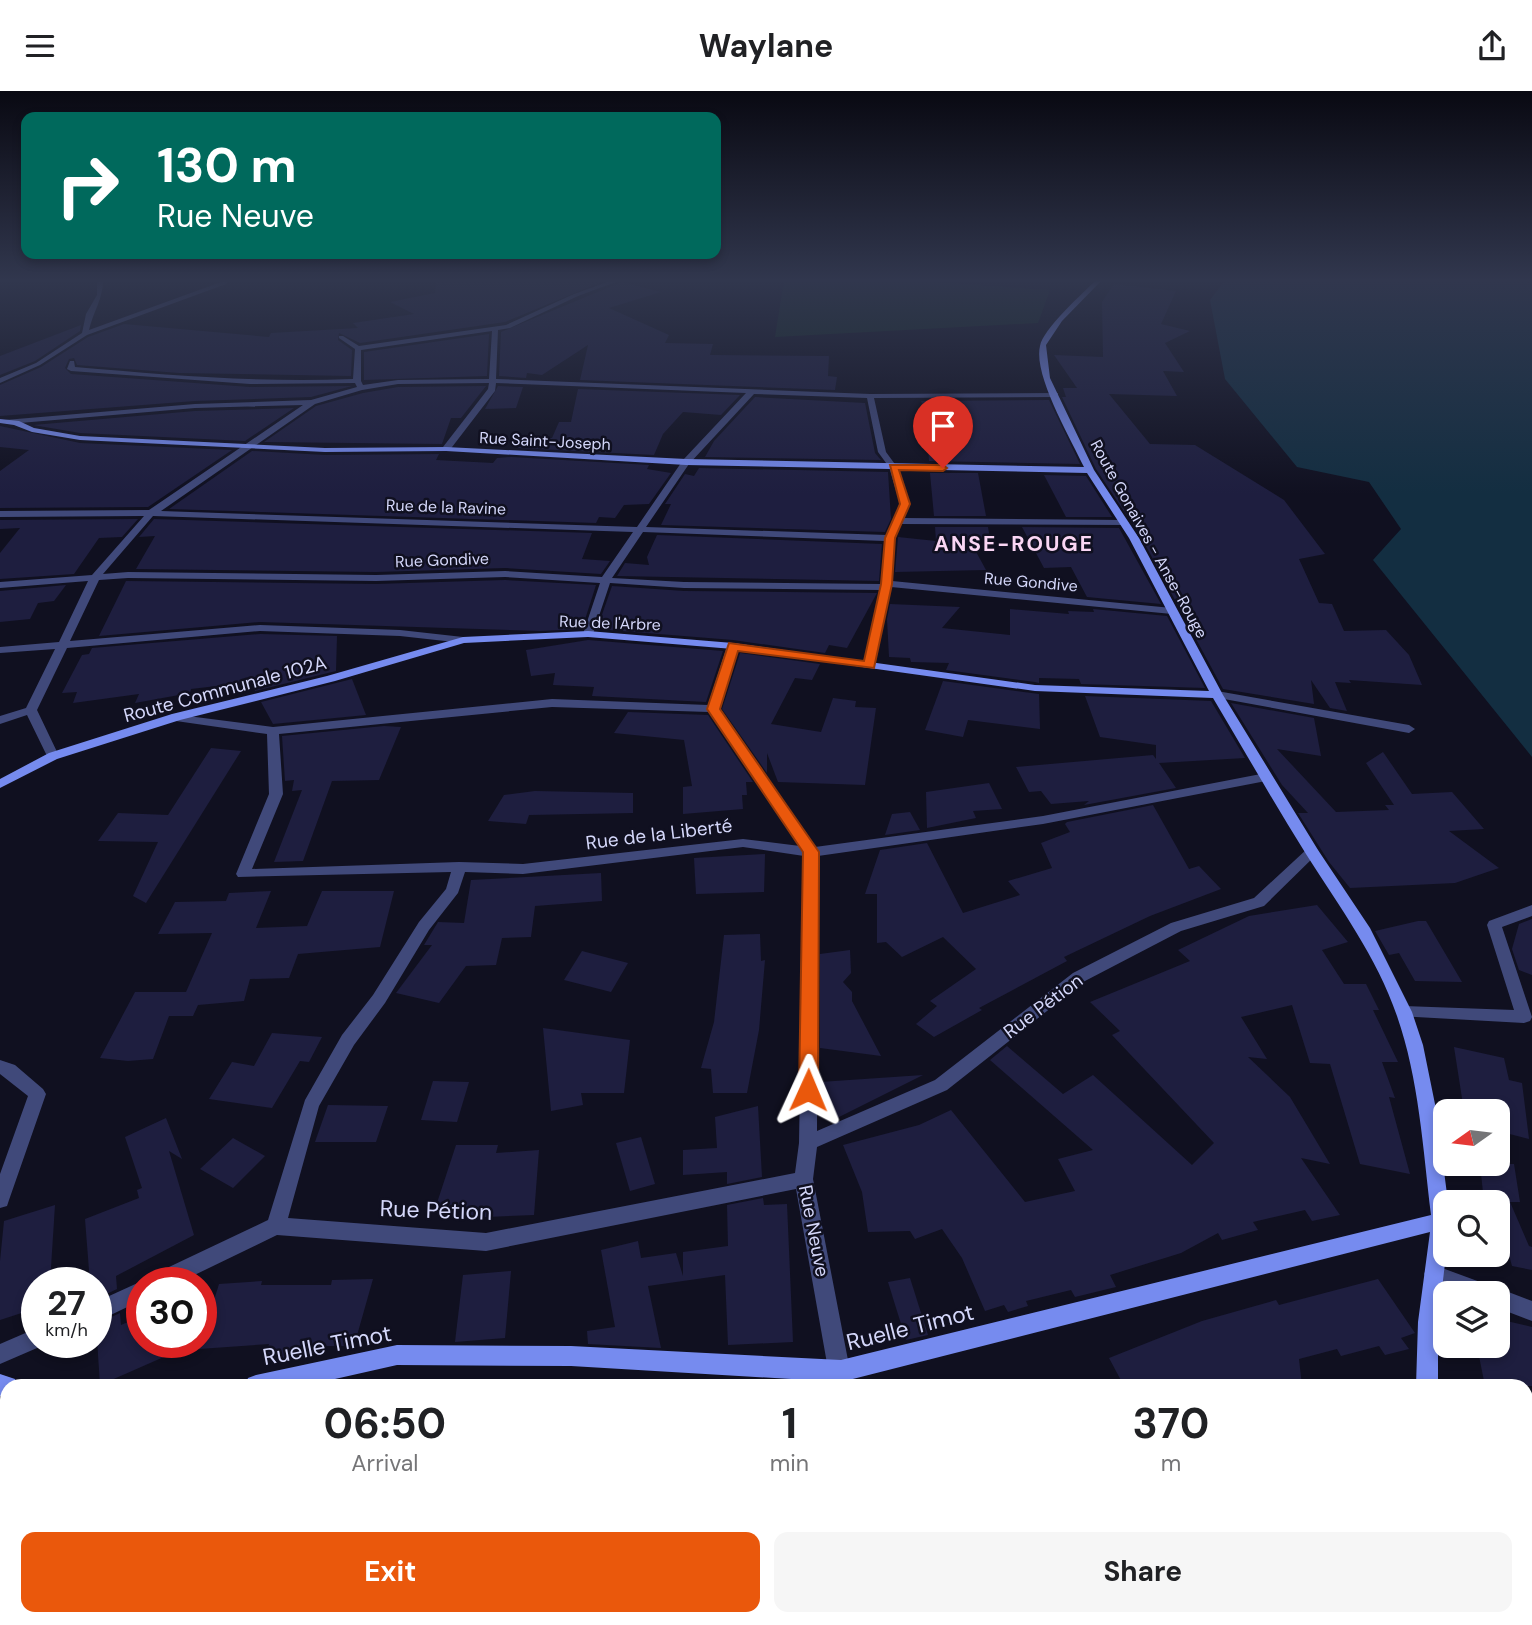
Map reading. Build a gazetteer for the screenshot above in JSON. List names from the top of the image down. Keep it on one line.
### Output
{"streets":{"street":["Rue Saint-Joseph","Rue de la Ravine","Route Gonaives - Anse-Rouge","Rue Gondive","Rue de l'Arbre","Route Communale 102A","Rue de la Liberté","Rue Pétion","Rue Neuve","Ruelle Timot"]},"crossings":[["Rue Saint-Joseph","Route Gonaives - Anse-Rouge"],["Route Gonaives - Anse-Rouge","Rue Gondive"],["Route Gonaives - Anse-Rouge","Rue de l'Arbre"],["Route Gonaives - Anse-Rouge","Rue de la Liberté"],["Route Gonaives - Anse-Rouge","Rue Pétion"],["Rue de l'Arbre","Route Communale 102A"],["Rue de la Liberté","Rue Neuve"],["Rue Pétion","Rue Neuve"],["Rue Neuve","Ruelle Timot"]],"districts":["ANSE-ROUGE"],"north":"left","page":{"header":"Waylane","turn":["130 m","Rue Neuve"],"speed":"27 km/h","limit":"30","eta":["06:50","Arrival","1","min","370","m"],"buttons":["Exit","Share"]}}
